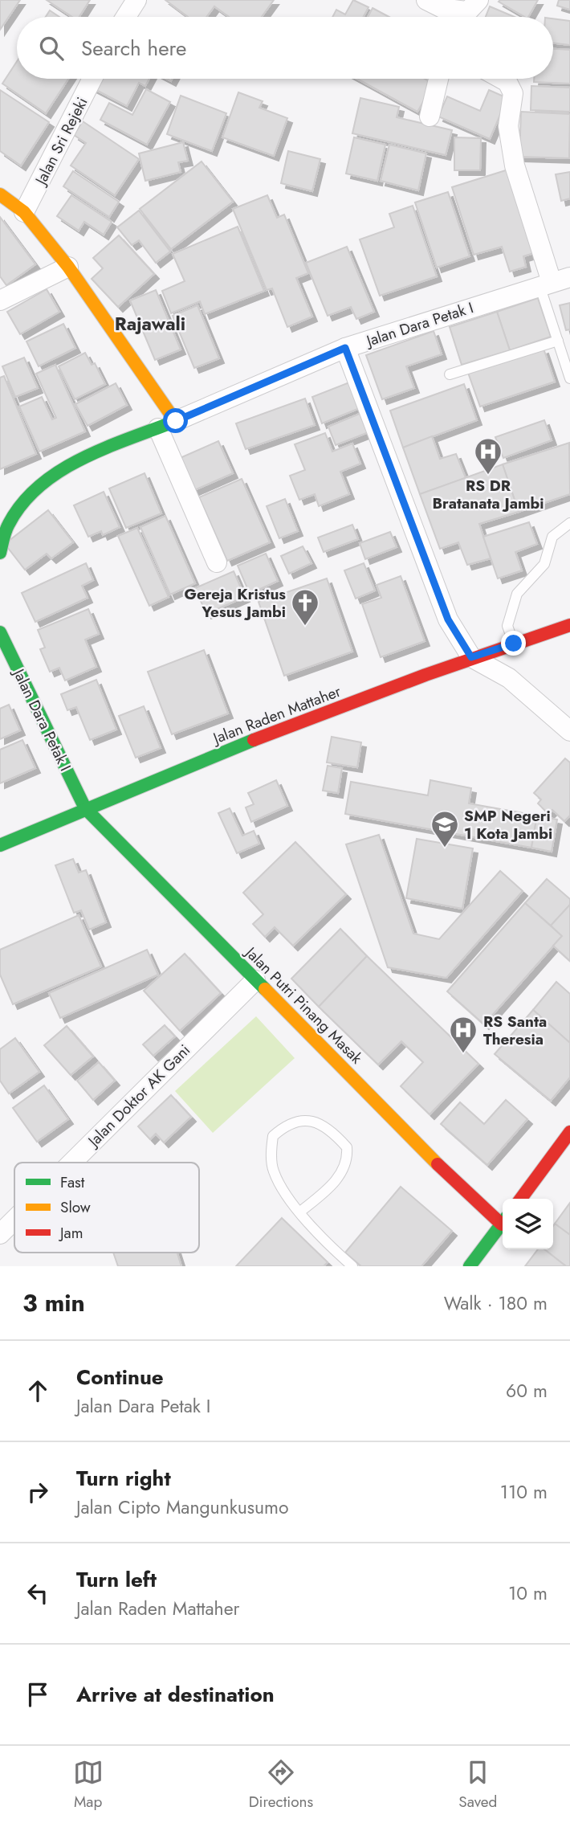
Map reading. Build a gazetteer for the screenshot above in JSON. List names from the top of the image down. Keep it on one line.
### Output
{"streets":{"street":["Jalan Sri Rejeki","Jalan Dara Petak I","Jalan Raden Mattaher","Jalan Putri Pinang Masak","Jalan Doktor AK Gani"]},"crossings":[["Jalan Dara Petak I","Jalan Raden Mattaher"],["Jalan Dara Petak I","Jalan Putri Pinang Masak"],["Jalan Raden Mattaher","Jalan Putri Pinang Masak"],["Jalan Putri Pinang Masak","Jalan Doktor AK Gani"]],"districts":["Rajawali"],"places":{"hospital":["RS DR Bratanata Jambi","RS Santa Theresia"],"church":["Gereja Kristus Yesus Jambi"],"school or university":["SMP Negeri 1 Kota Jambi"]},"legend":["Fast","Slow","Jam"],"page":{"search":"Search here","heading":["3 min","Walk · 180 m"],"list":[["Continue","Jalan Dara Petak I","60 m"],["Turn right","Jalan Cipto Mangunkusumo","110 m"],["Turn left","Jalan Raden Mattaher","10 m"],"Arrive at destination"],"nav":["Map","Directions","Saved"]}}
